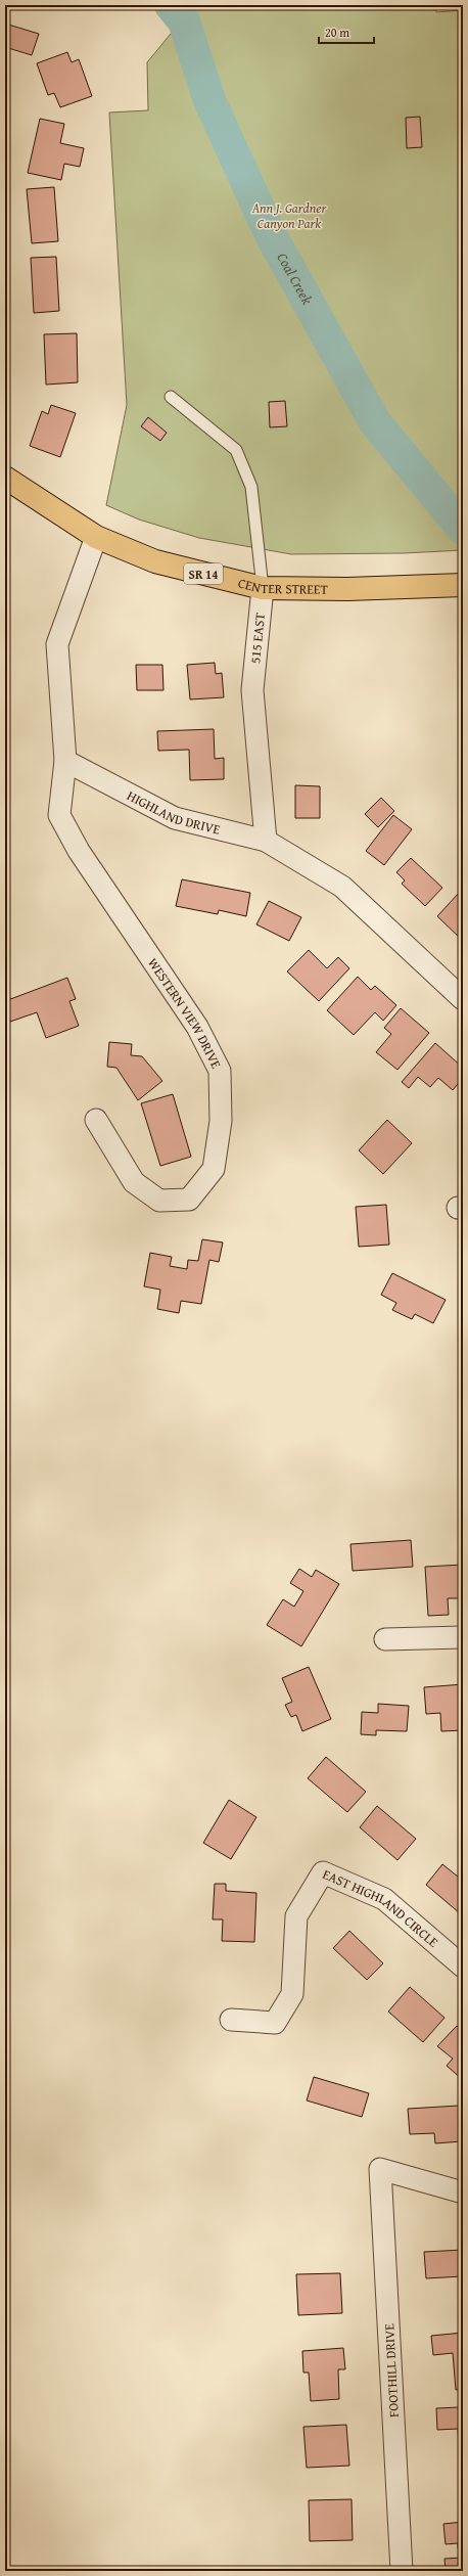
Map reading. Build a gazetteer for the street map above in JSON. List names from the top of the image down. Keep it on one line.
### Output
{"streets":{"main road":["SR 14","CENTER STREET"],"street":["515 EAST","HIGHLAND DRIVE","WESTERN VIEW DRIVE","EAST HIGHLAND CIRCLE","FOOTHILL DRIVE"]},"crossings":[["CENTER STREET","515 EAST"],["515 EAST","HIGHLAND DRIVE"],["HIGHLAND DRIVE","WESTERN VIEW DRIVE"]],"water":["Coal Creek"],"parks":["Ann J. Gardner Canyon Park"],"scale_bar":"20 m"}
